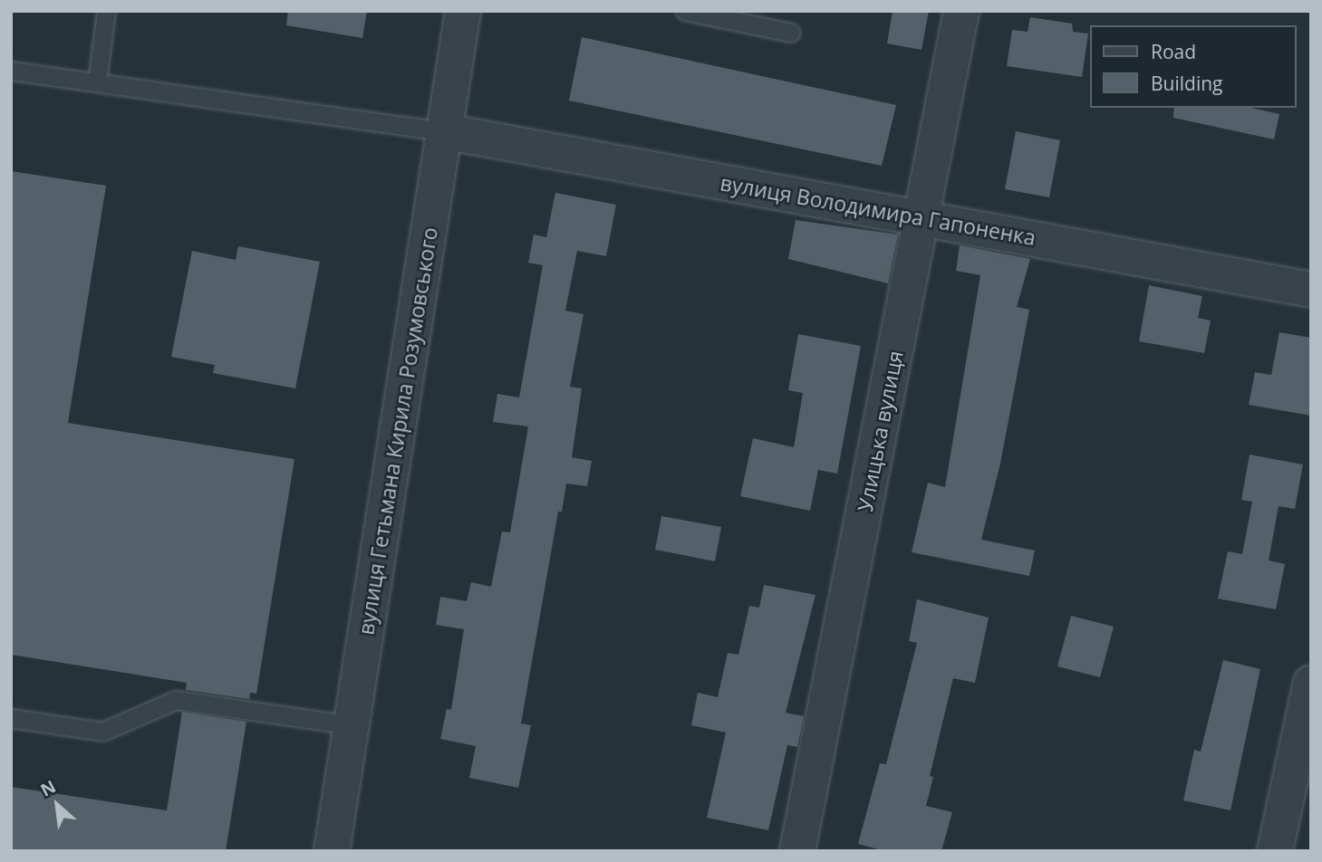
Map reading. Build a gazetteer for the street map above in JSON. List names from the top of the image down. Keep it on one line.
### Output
{"streets":{"street":["вулиця Володимира Гапоненка","вулиця Гетьмана Кирила Розумовського","Улицька вулиця"]},"crossings":[["вулиця Володимира Гапоненка","вулиця Гетьмана Кирила Розумовського"],["вулиця Володимира Гапоненка","Улицька вулиця"]],"legend":["Road","Building"],"north":"top left"}
